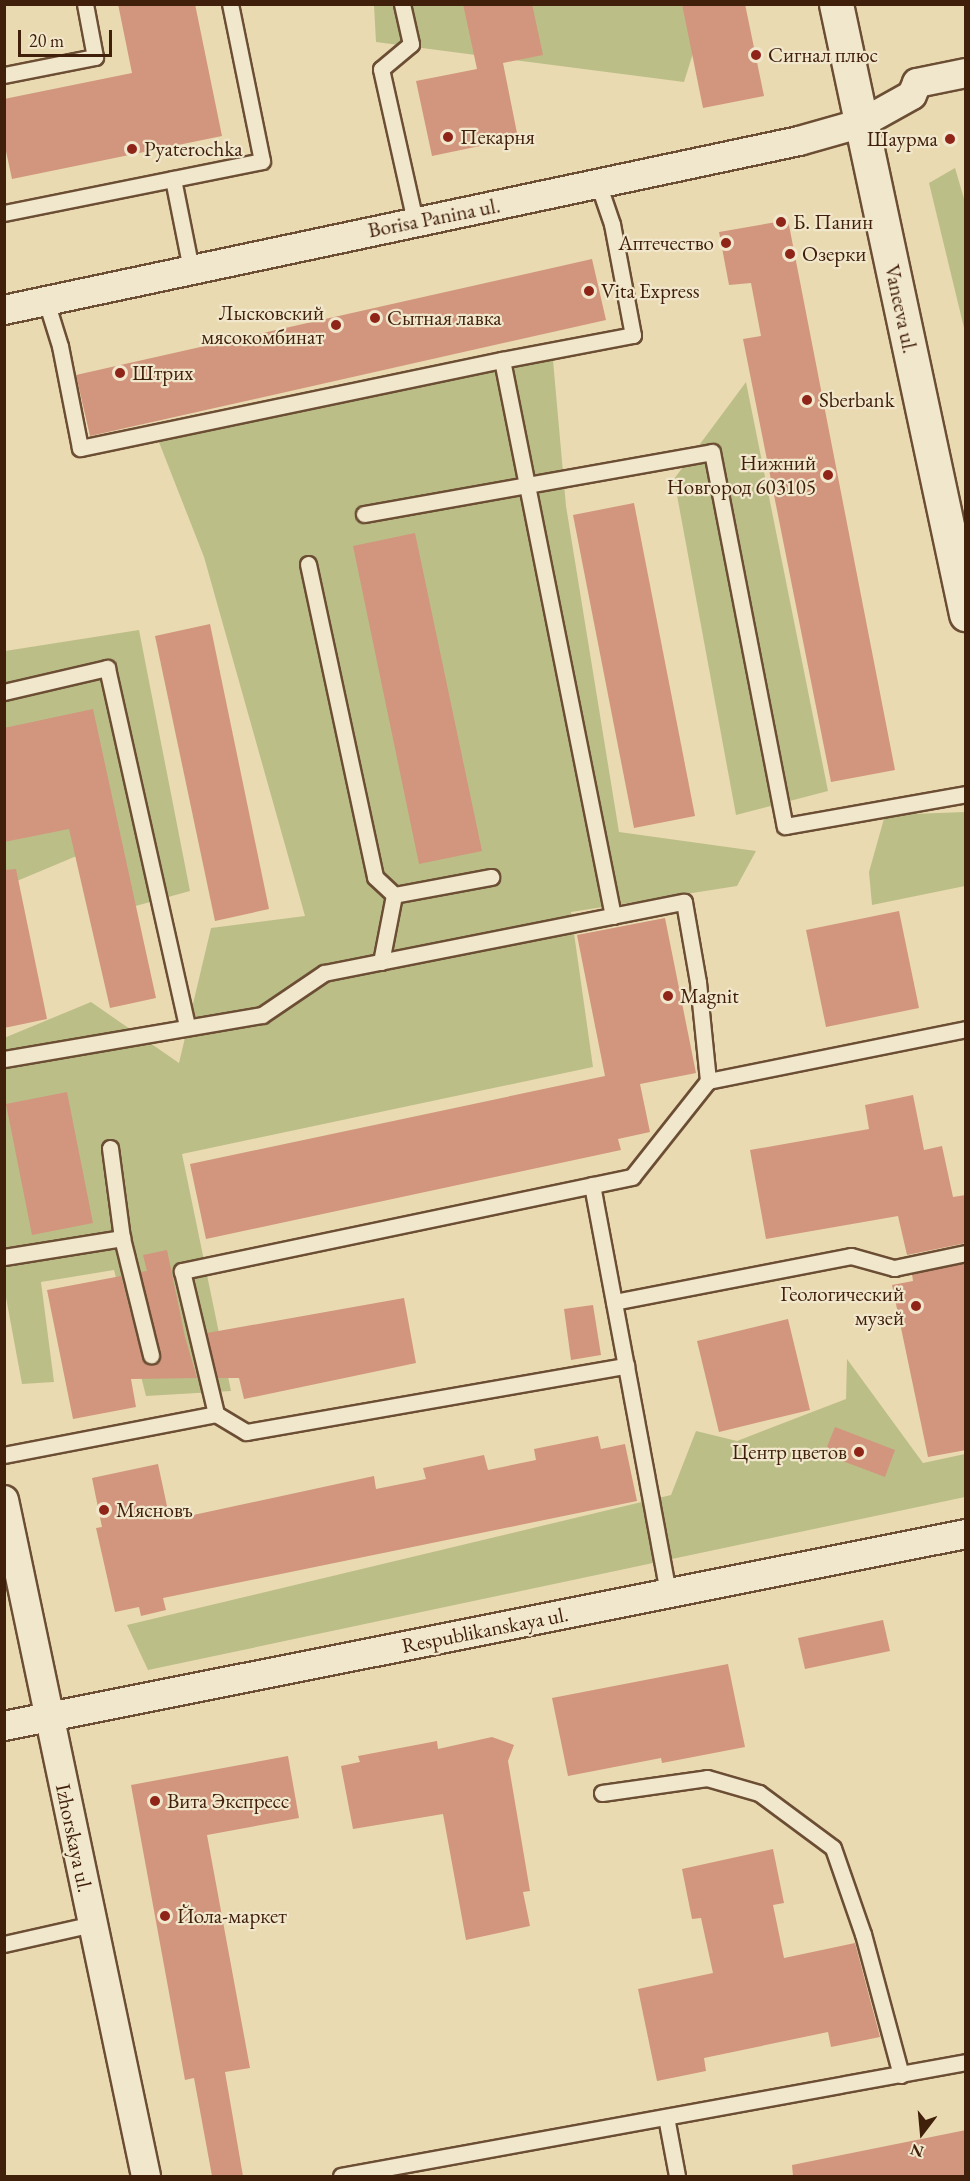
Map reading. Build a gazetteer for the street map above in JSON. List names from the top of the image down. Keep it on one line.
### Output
{"streets":{"main road":["Vaneeva ul."],"street":["Borisa Panina ul.","Respublikanskaya ul.","Izhorskaya ul."]},"crossings":[["Borisa Panina ul.","Vaneeva ul."],["Respublikanskaya ul.","Izhorskaya ul."]],"places":["Сигнал плюс","Пекарня","Шаурма","Pyaterochka","Б. Панин","Аптечество","Озерки","Vita Express","Сытная лавка","Лысковский мясокомбинат","Штрих","Sberbank","Нижний Новгород 603105","Magnit","Геологический музей","Центр цветов","Мясновъ","Вита Экспресс","Йола-маркет"],"scale_bar":"20 m","north":"bottom"}
